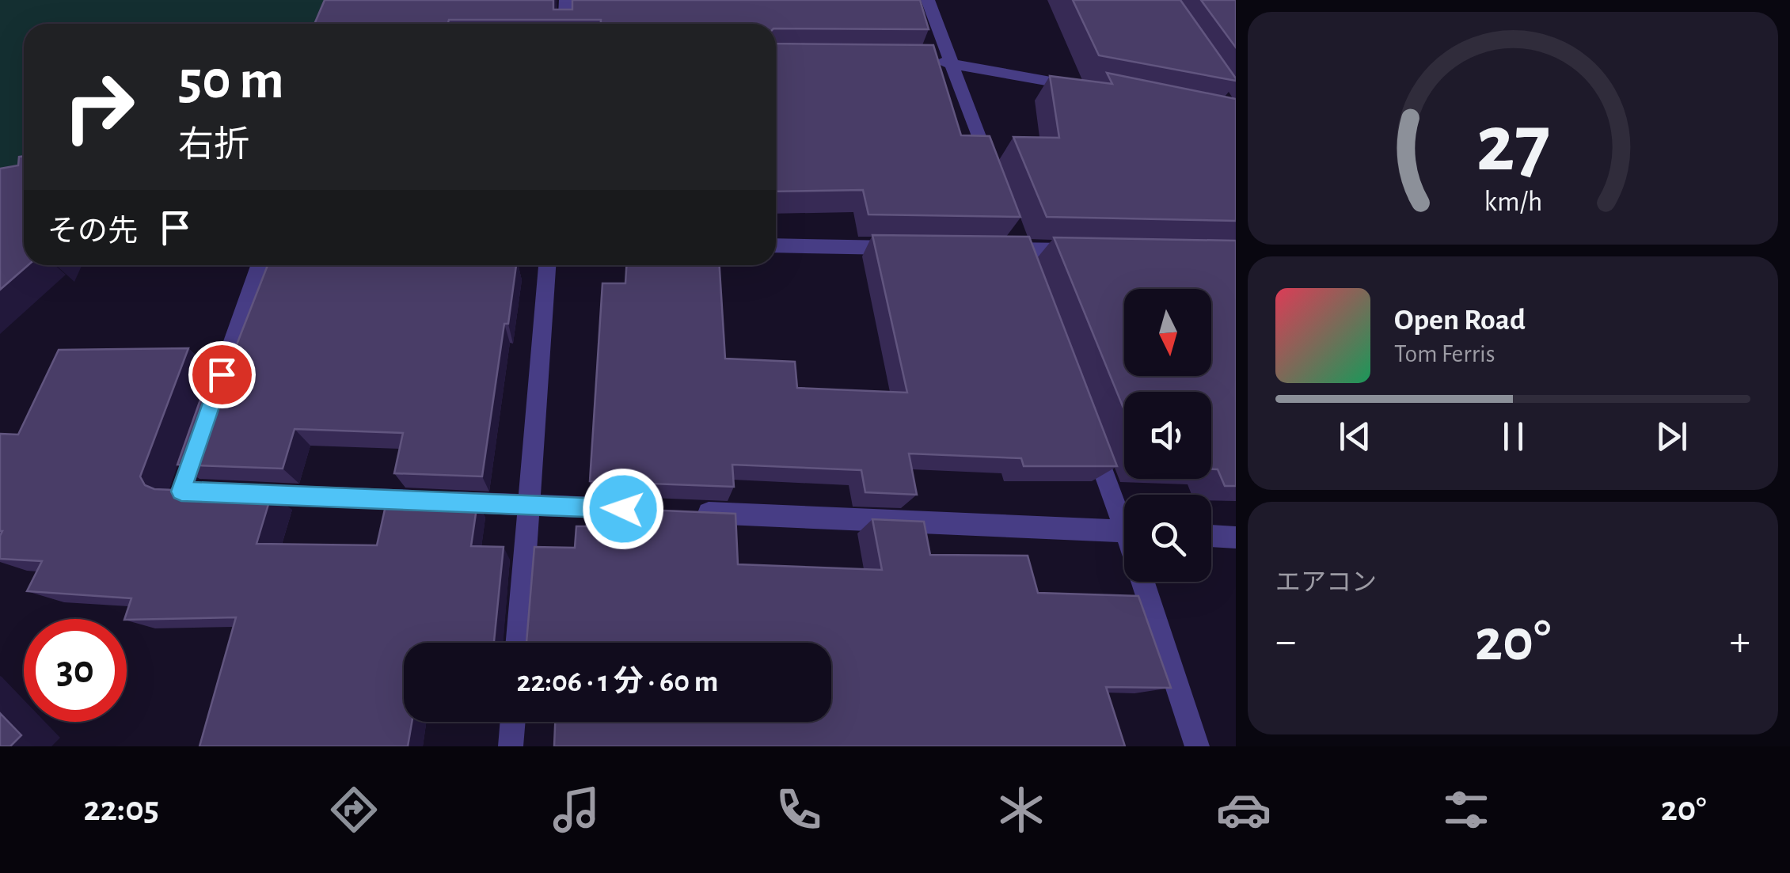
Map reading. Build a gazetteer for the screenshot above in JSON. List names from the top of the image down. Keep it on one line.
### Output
{"north":"bottom","page":{"turn":["50 m","右折"],"then":"その先","song":["Open Road","Tom Ferris"],"tile":"エアコン","heat":["−","20°","+"],"limit":"30","trip":"22:06 · 1 分 · 60 m","tabs":["22:05","20°"],"gauge":["27","km/h"]}}
